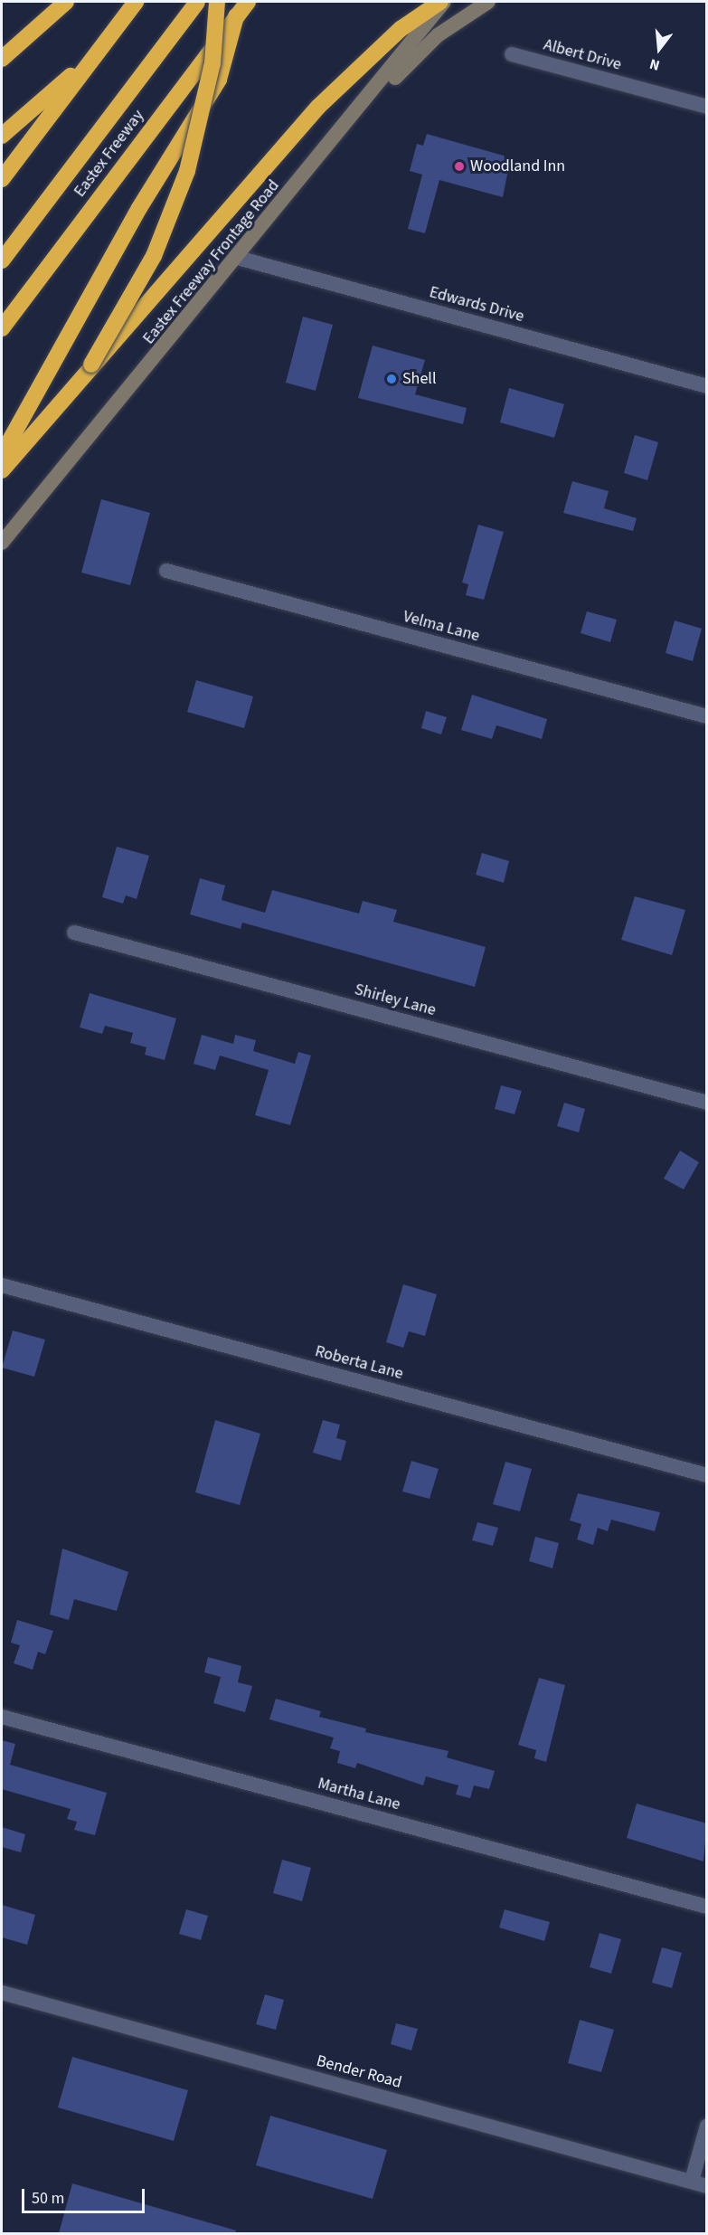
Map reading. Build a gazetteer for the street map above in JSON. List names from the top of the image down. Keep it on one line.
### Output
{"streets":{"highway":["Eastex Freeway"],"main road":["Eastex Freeway Frontage Road"],"street":["Albert Drive","Edwards Drive","Velma Lane","Shirley Lane","Roberta Lane","Martha Lane","Bender Road"]},"crossings":[["Eastex Freeway Frontage Road","Edwards Drive"]],"places":["Woodland Inn","Shell"],"scale_bar":"50 m","north":"bottom"}
